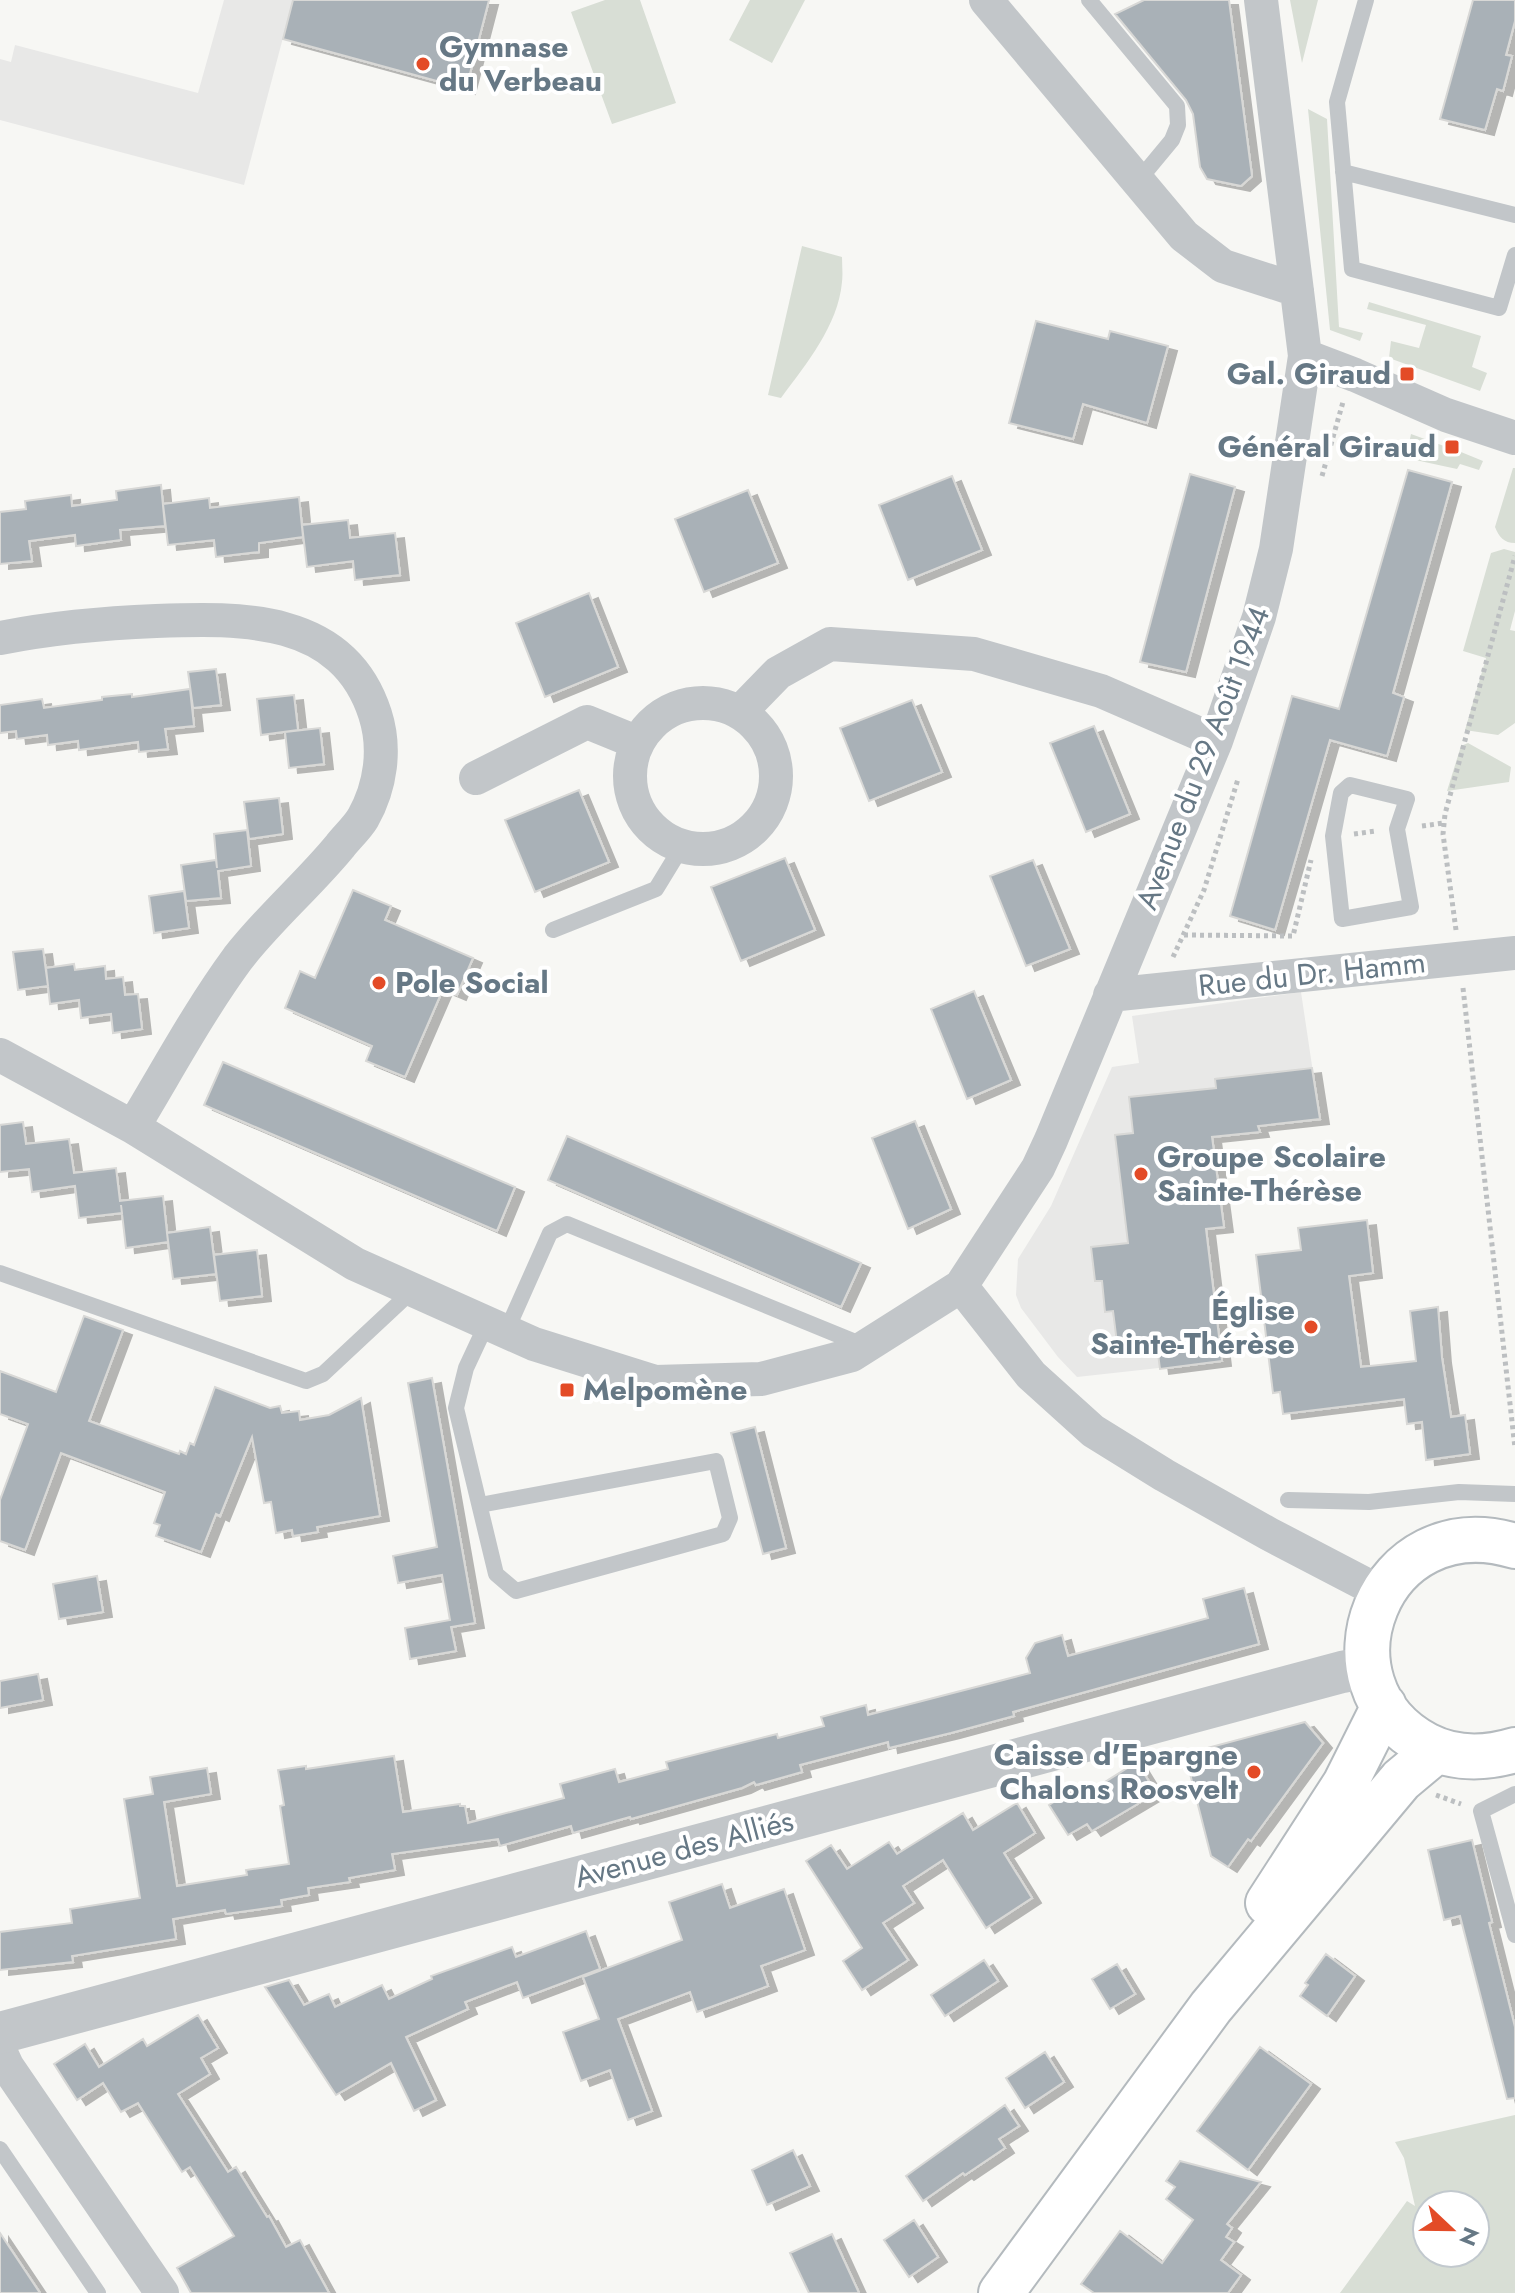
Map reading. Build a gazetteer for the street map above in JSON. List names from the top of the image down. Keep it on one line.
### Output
{"streets":{"street":["Avenue du 29 Août 1944","Rue du Dr. Hamm","Avenue des Alliés"]},"crossings":[["Avenue du 29 Août 1944","Rue du Dr. Hamm"]],"places":{"other":["Gymnase du Verbeau","Pole Social","Groupe Scolaire Sainte-Thérèse","Église Sainte-Thérèse","Caisse d'Epargne Chalons Roosvelt"],"transit":["Gal. Giraud","Général Giraud","Melpomène"]},"north":"right"}
